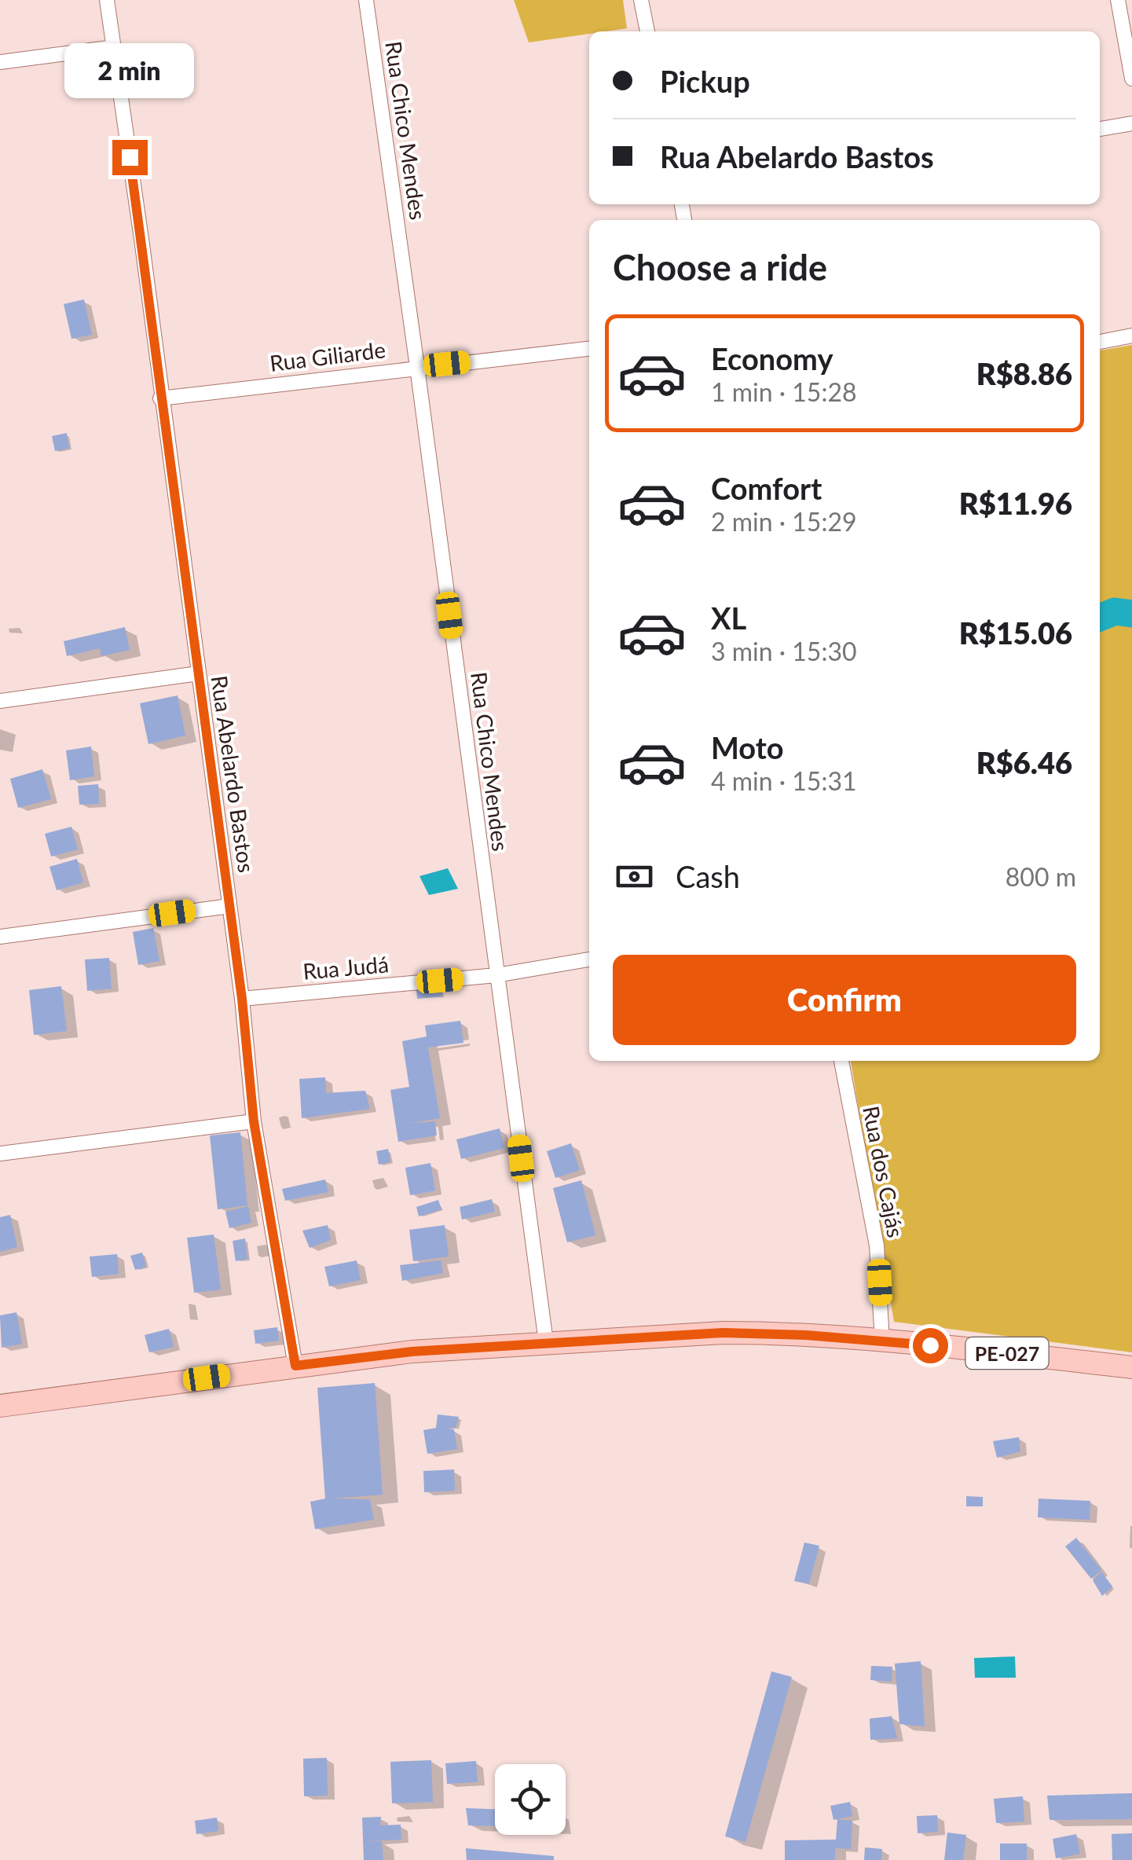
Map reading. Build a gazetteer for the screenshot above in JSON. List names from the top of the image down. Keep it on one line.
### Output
{"streets":{"main road":["PE-027"],"street":["Rua Chico Mendes","Rua Giliarde","Rua Abelardo Bastos","Rua Judá","Rua dos Cajás"]},"crossings":[["Rua Chico Mendes","Rua Giliarde"],["Rua Chico Mendes","Rua Judá"],["Rua Chico Mendes","PE-027"],["Rua Giliarde","Rua Abelardo Bastos"],["Rua Abelardo Bastos","Rua Judá"],["Rua Abelardo Bastos","PE-027"],["Rua dos Cajás","PE-027"]],"page":{"banner":["Pickup","Rua Abelardo Bastos"],"bubble":"2 min","heading":"Choose a ride","list":[{"name":"Economy","note":"1 min · 15:28","value":"R$8.86"},{"name":"Comfort","note":"2 min · 15:29","value":"R$11.96"},{"name":"XL","note":"3 min · 15:30","value":"R$15.06"},{"name":"Moto","note":"4 min · 15:31","value":"R$6.46"}],"pay":["Cash","800 m"],"buttons":"Confirm"}}
